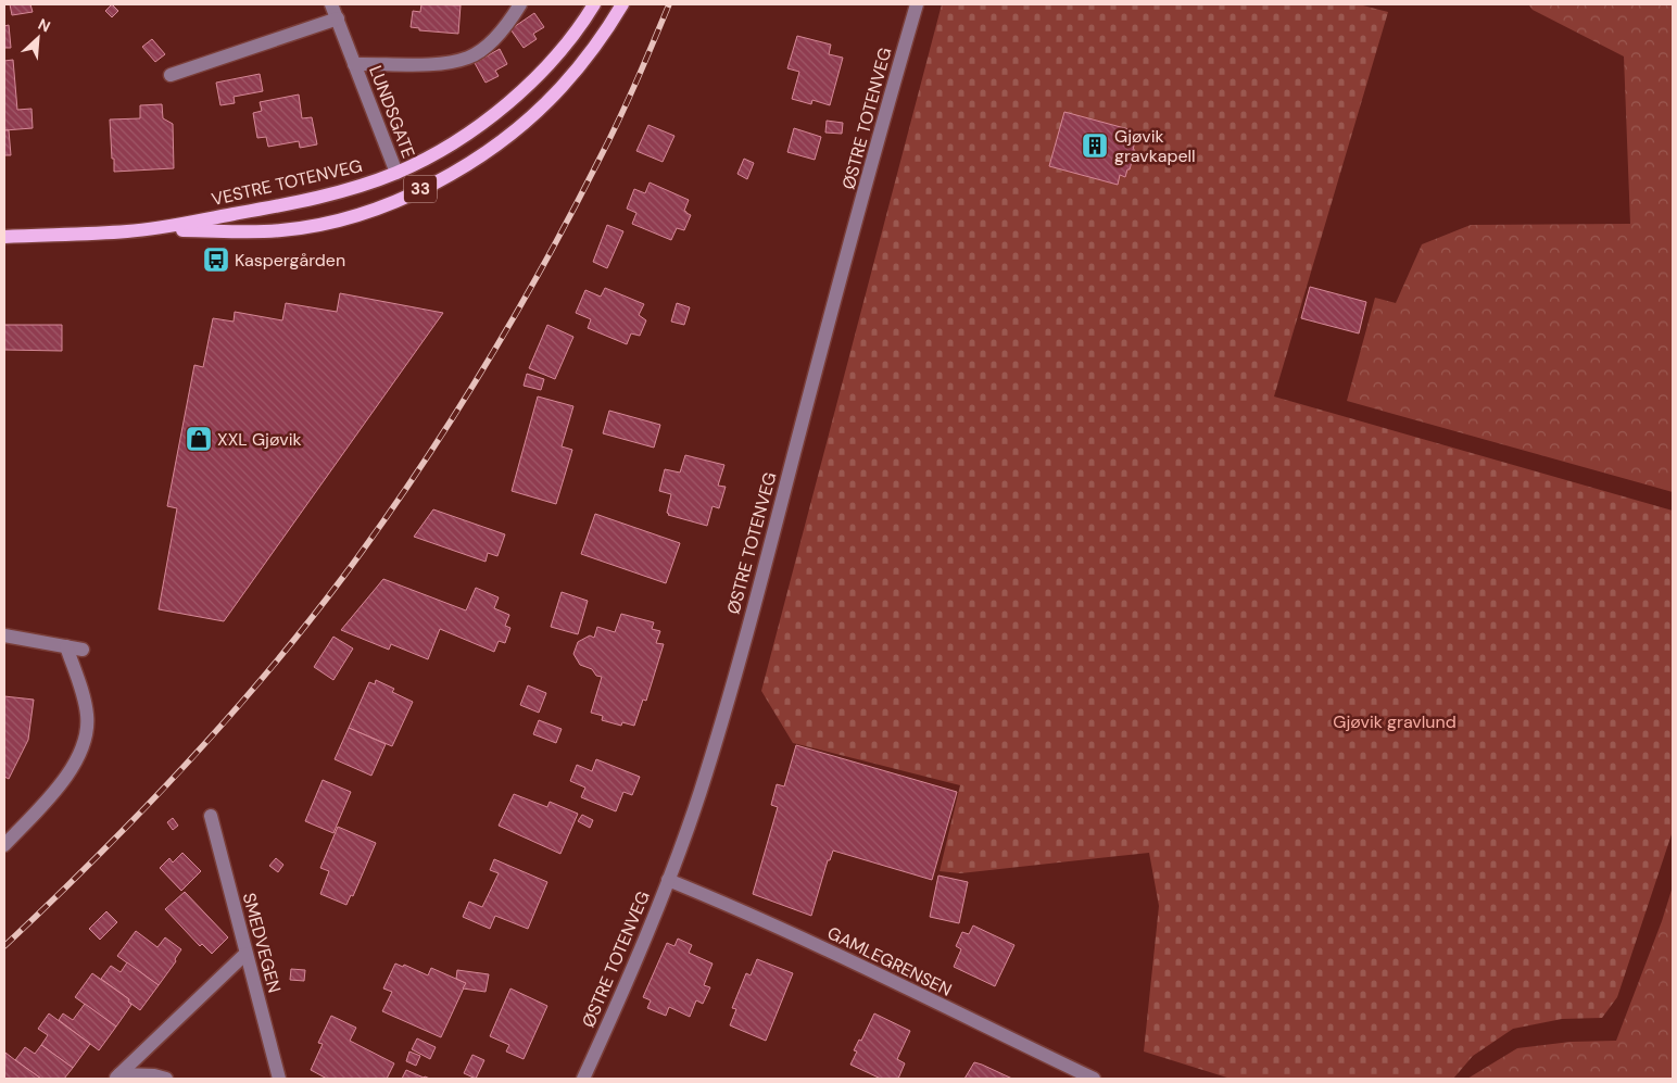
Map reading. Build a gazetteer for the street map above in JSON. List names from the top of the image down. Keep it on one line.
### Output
{"streets":{"main road":["VESTRE TOTENVEG","33"],"street":["LUNDSGATE","ØSTRE TOTENVEG","SMEDVEGEN","GAMLEGRENSEN"]},"crossings":[["LUNDSGATE","VESTRE TOTENVEG"],["ØSTRE TOTENVEG","GAMLEGRENSEN"]],"parks":["Gjøvik gravlund"],"places":{"building":["Gjøvik gravkapell"],"bus stop":["Kaspergården"],"shop":["XXL Gjøvik"]},"north":"top right"}
